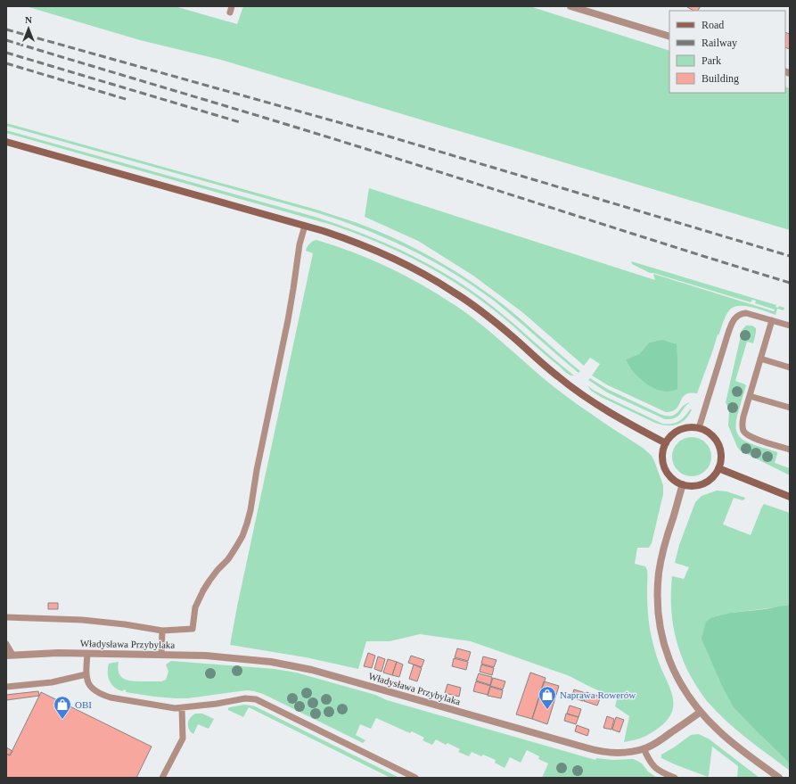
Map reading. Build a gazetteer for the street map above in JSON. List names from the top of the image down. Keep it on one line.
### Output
{"streets":{"street":["Władysława Przybylaka"]},"places":{"shop":["Naprawa Rowerów","OBI"]},"legend":["Road","Railway","Park","Building"],"north":"top"}
